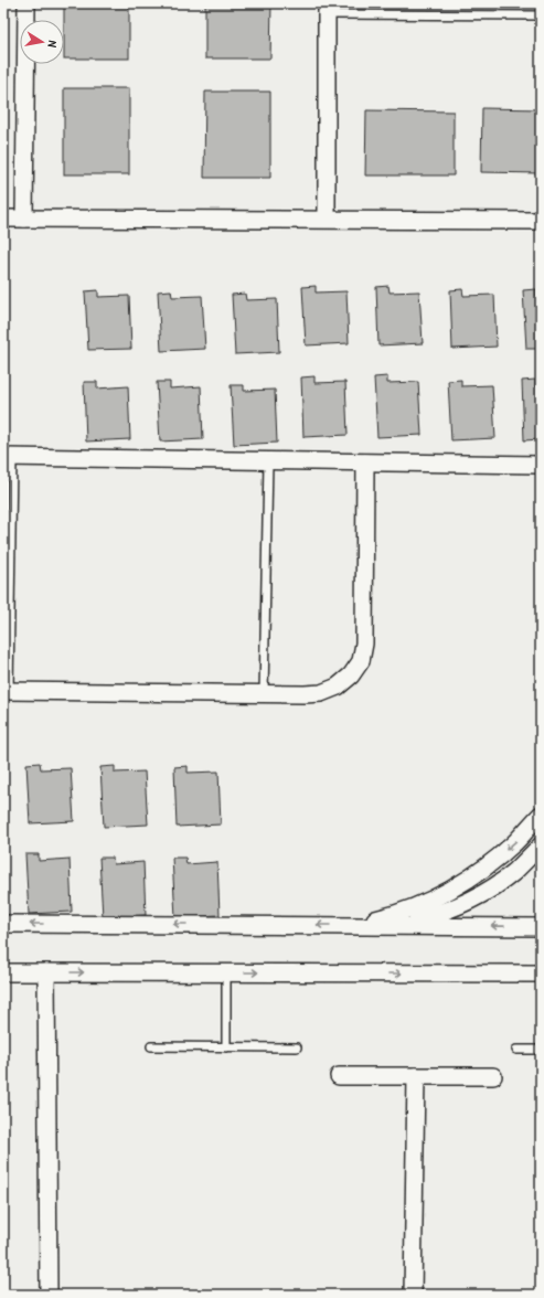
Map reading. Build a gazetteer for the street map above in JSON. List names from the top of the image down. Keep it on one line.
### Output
{"north":"right"}
